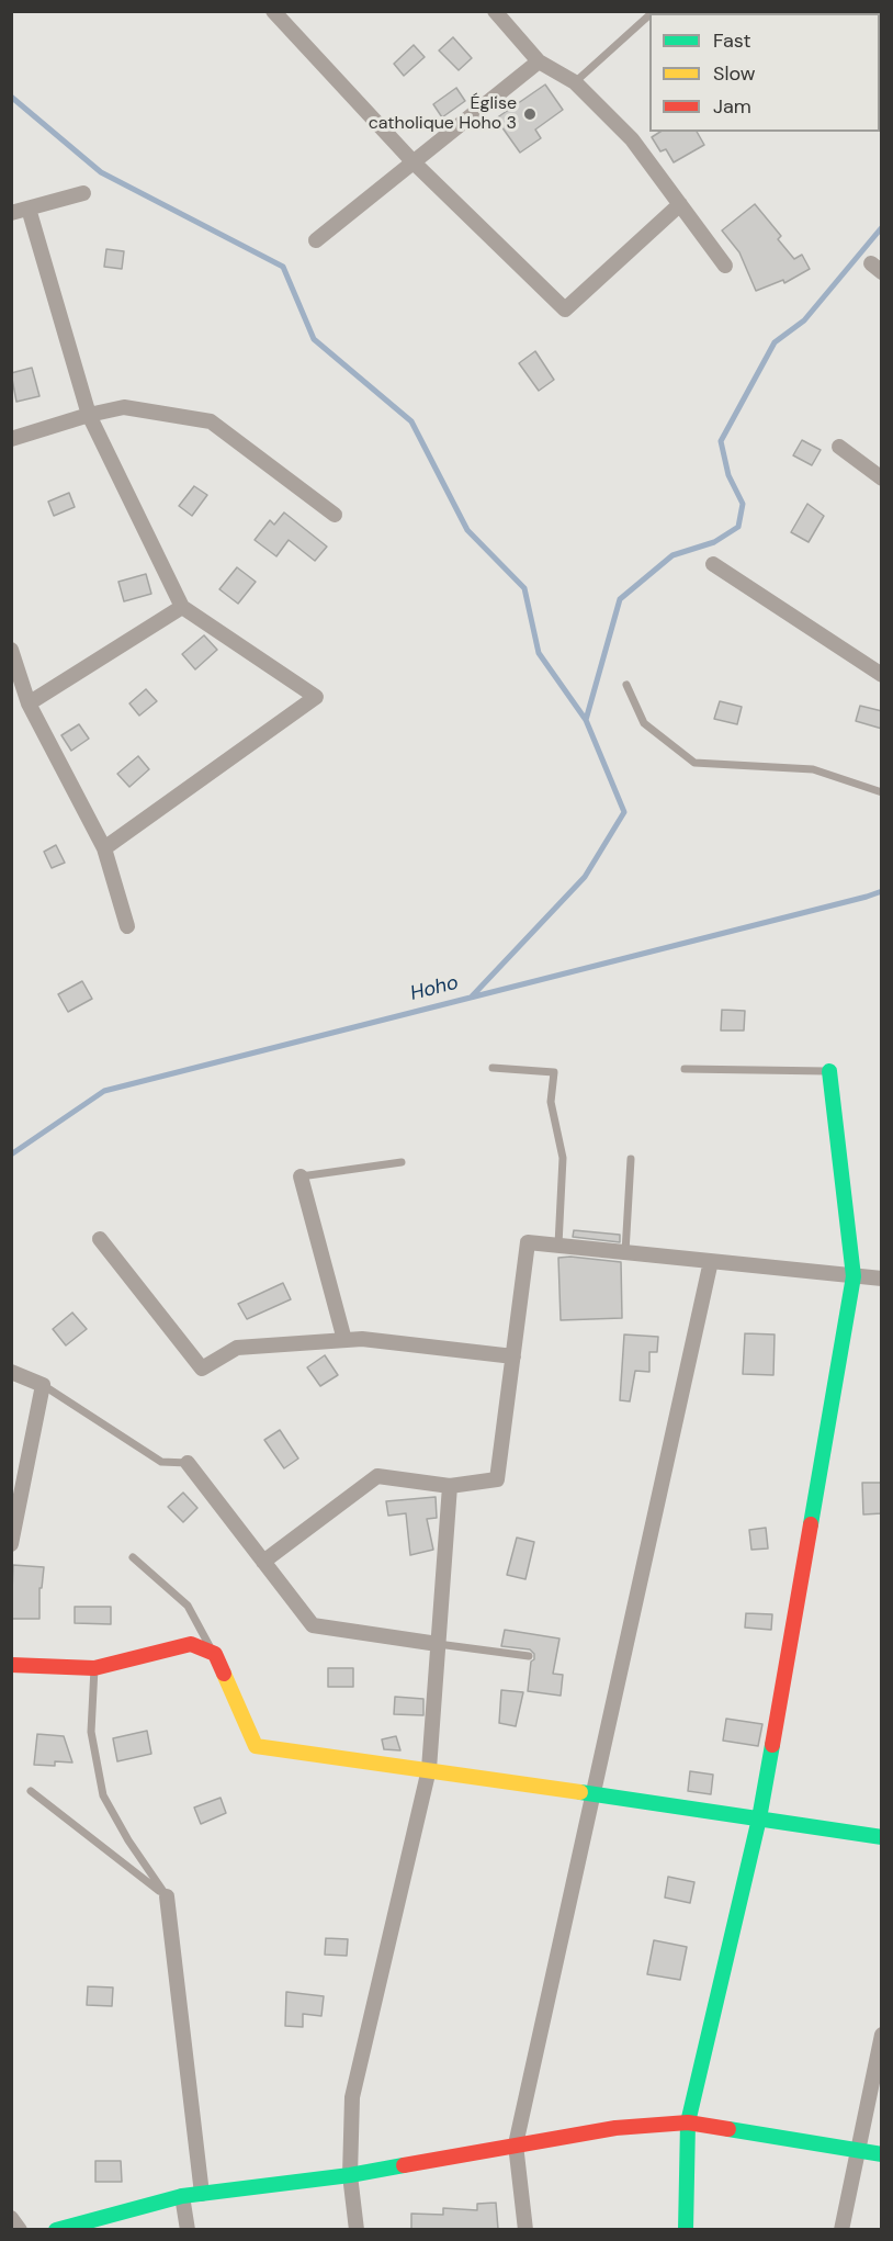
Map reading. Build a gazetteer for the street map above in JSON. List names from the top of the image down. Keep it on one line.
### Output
{"water":["Hoho"],"places":["Église catholique Hoho 3"],"legend":["Fast","Slow","Jam"]}
